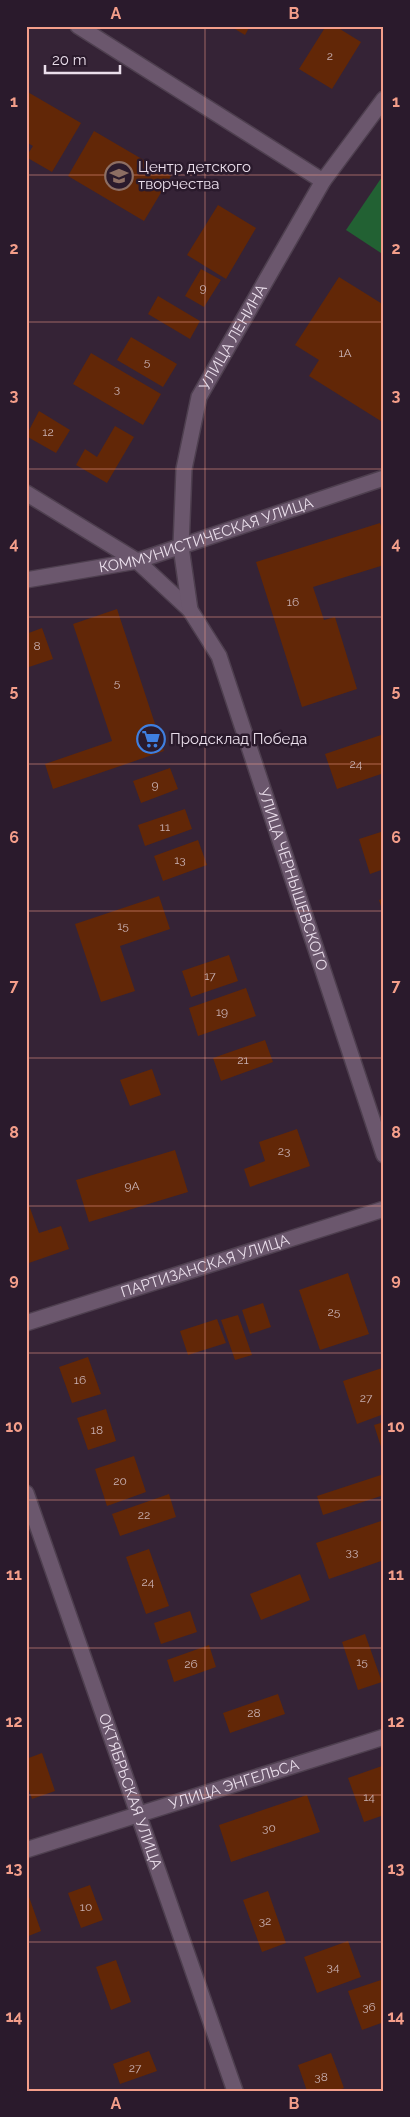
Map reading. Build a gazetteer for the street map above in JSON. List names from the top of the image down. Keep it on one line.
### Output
{"streets":{"street":["УЛИЦА ЛЕНИНА","КОММУНИСТИЧЕСКАЯ УЛИЦА","УЛИЦА ЧЕРНЫШЕВСКОГО","ПАРТИЗАНСКАЯ УЛИЦА","УЛИЦА ЭНГЕЛЬСА","ОКТЯБРЬСКАЯ УЛИЦА"]},"crossings":[["УЛИЦА ЛЕНИНА","КОММУНИСТИЧЕСКАЯ УЛИЦА"],["УЛИЦА ЛЕНИНА","УЛИЦА ЧЕРНЫШЕВСКОГО"],["УЛИЦА ЭНГЕЛЬСА","ОКТЯБРЬСКАЯ УЛИЦА"]],"places":{"school or university":["Центр детского творчества"],"supermarket":["Продсклад Победа"]},"house_numbers":["2","9","1А","5","3","12","16","8","5","24","9","11","13","15","17","19","21","23","9А","25","16","27","18","20","22","33","24","15","26","28","14","30","10","32","34","36","27","38"],"scale_bar":"20 m","grid":{"columns":["A","B"],"rows":["1","2","3","4","5","6","7","8","9","10","11","12","13","14"]}}
